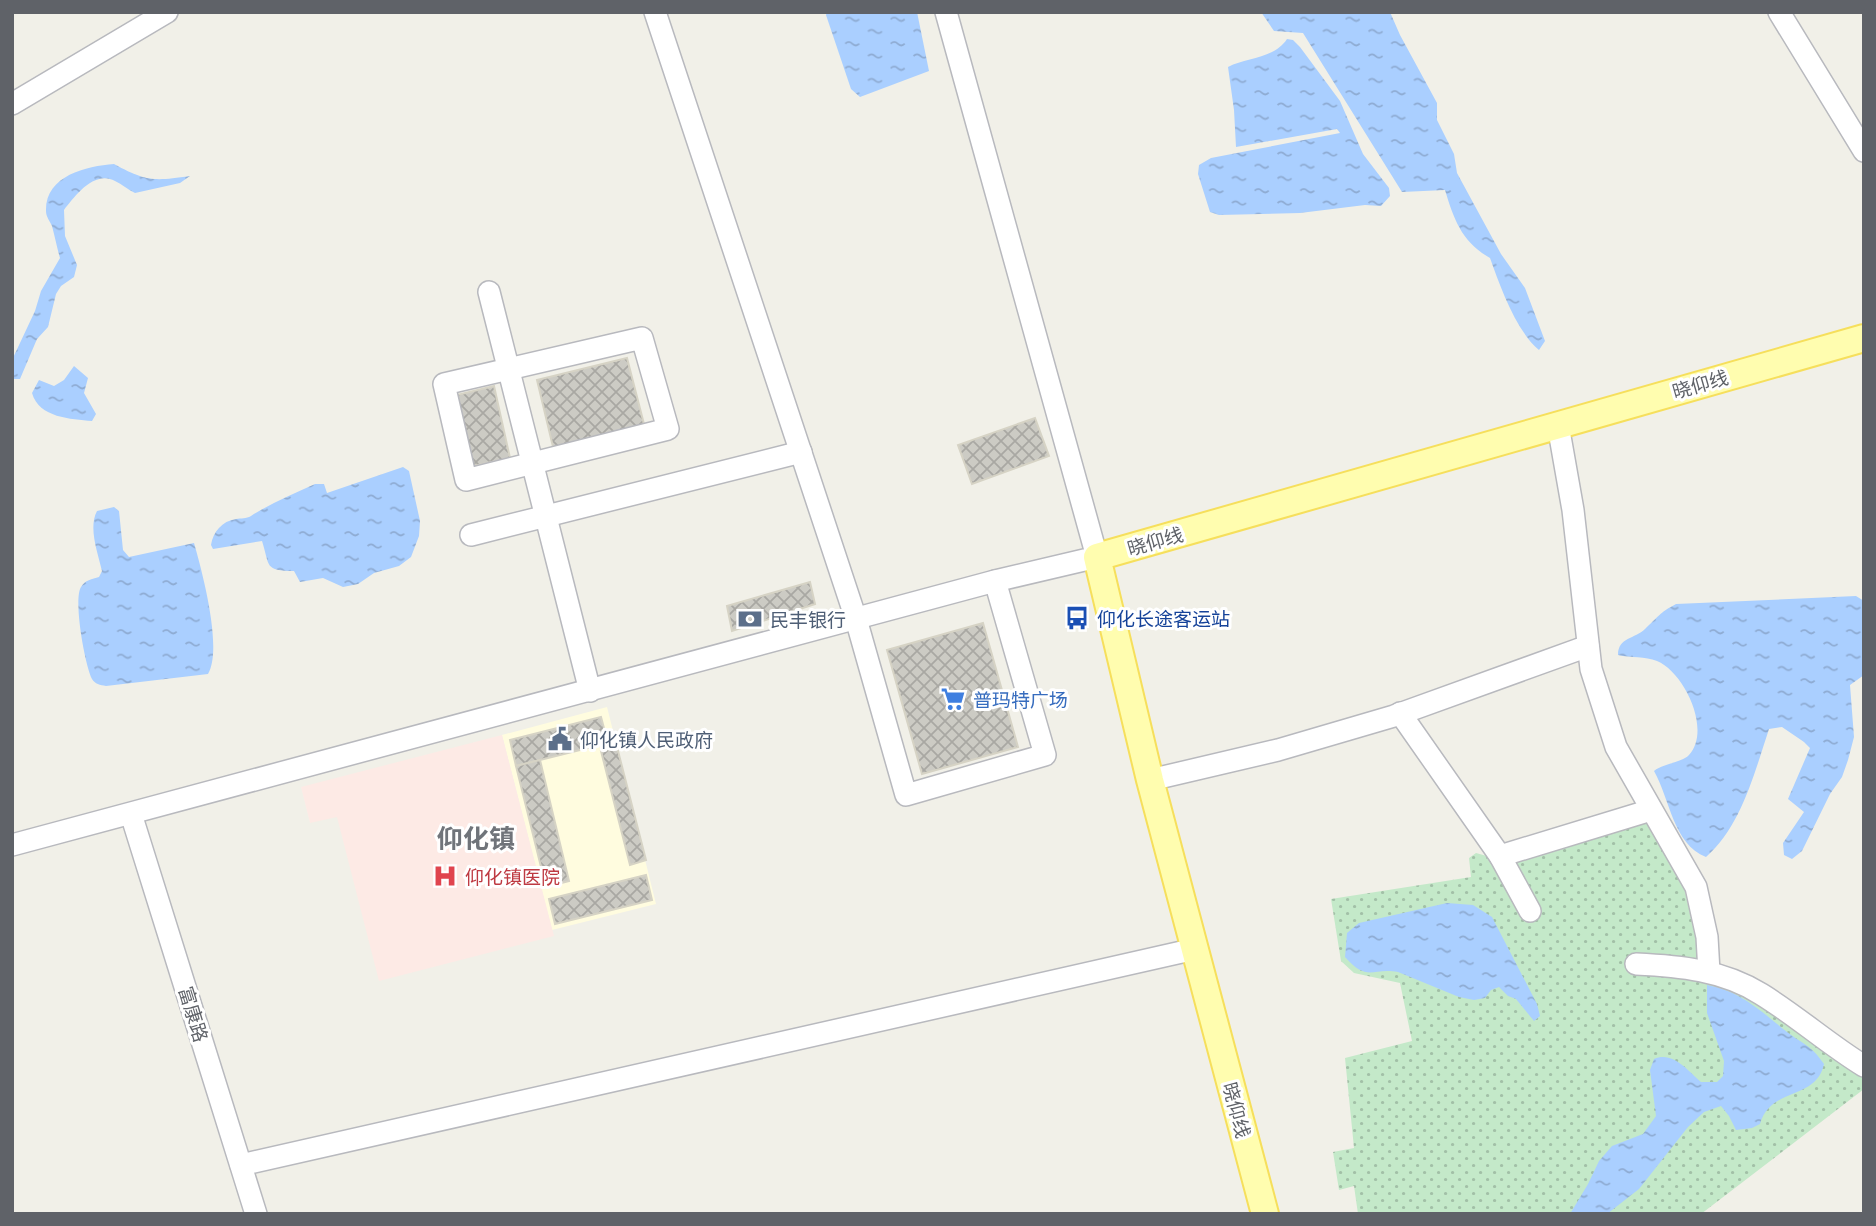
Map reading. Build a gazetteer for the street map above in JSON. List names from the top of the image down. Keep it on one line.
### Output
{"streets":{"main road":["晓仰线"],"street":["富康路"]},"districts":["仰化镇"],"places":{"bus stop":["仰化长途客运站"],"bank":["民丰银行"],"supermarket":["普玛特广场"],"public building":["仰化镇人民政府"],"hospital":["仰化镇医院"]}}
